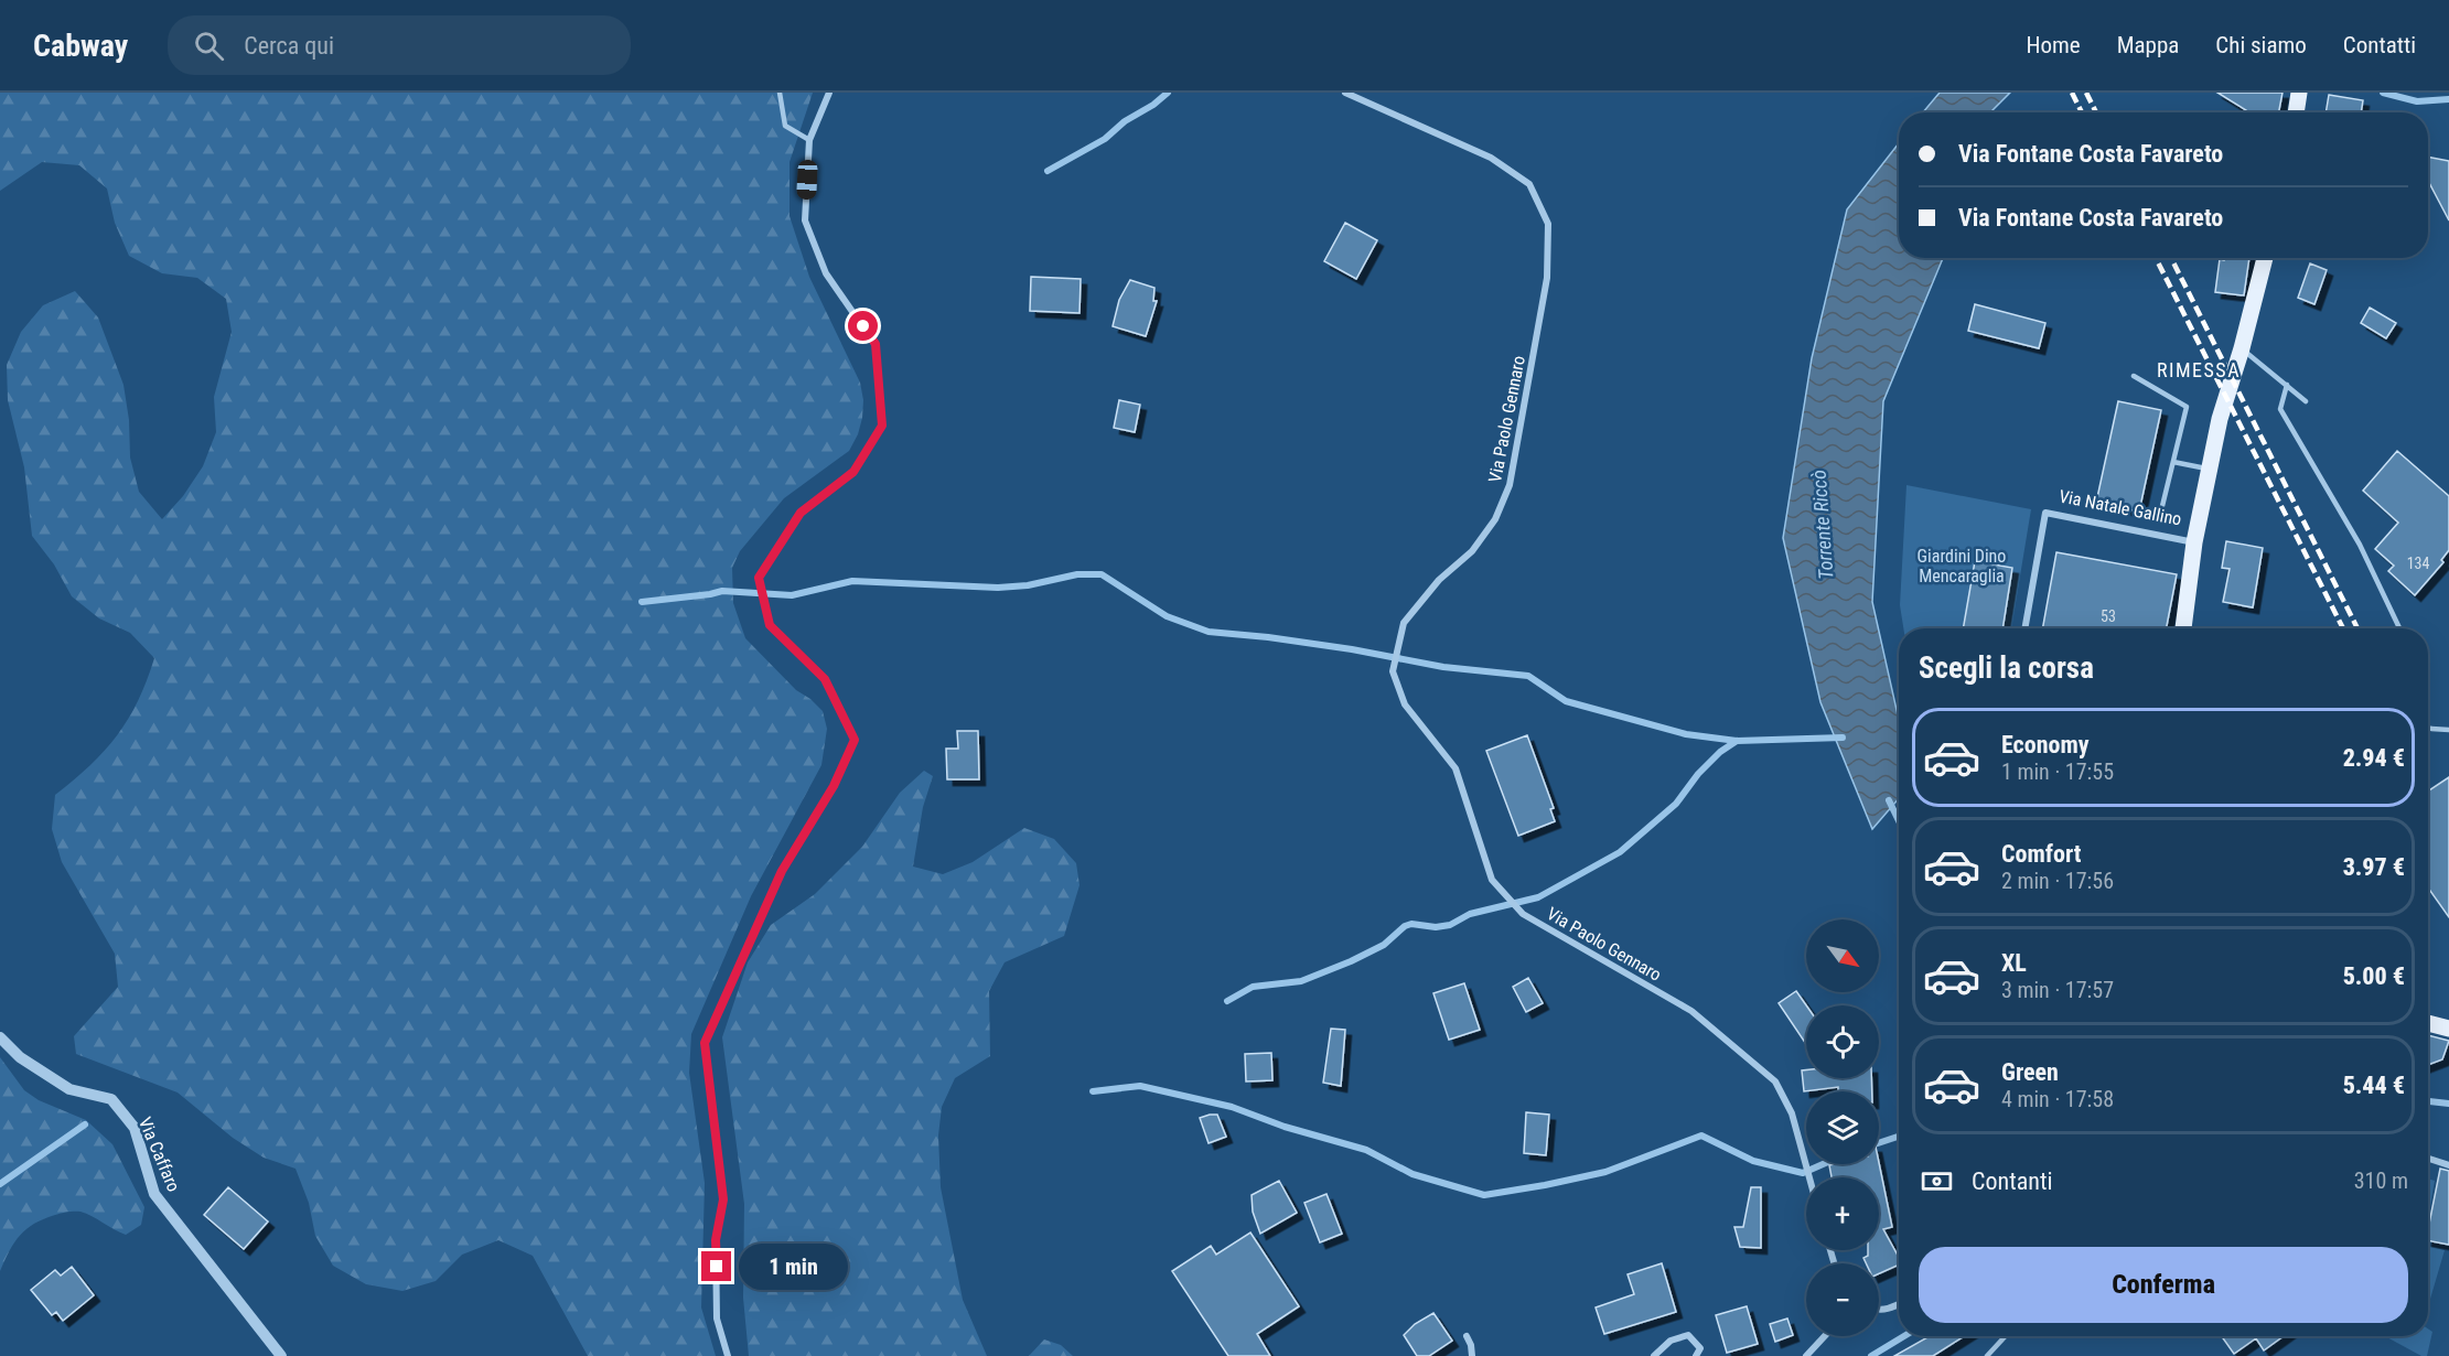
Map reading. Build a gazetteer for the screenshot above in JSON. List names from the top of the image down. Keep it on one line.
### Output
{"streets":{"main road":["Via Natale Gallino"],"street":["Via Paolo Gennaro","Via Caffaro"]},"districts":["RIMESSA"],"water":["Torrente Riccò"],"parks":["Giardini Dino Mencaraglia"],"house_numbers":["134","53"],"north":"bottom right","page":{"header":"Cabway","search":"Cerca qui","nav":["Home","Mappa","Chi siamo","Contatti"],"banner":["Via Fontane Costa Favareto","Via Fontane Costa Favareto"],"heading":"Scegli la corsa","list":[{"name":"Economy","note":"1 min · 17:55","value":"2.94 €"},{"name":"Comfort","note":"2 min · 17:56","value":"3.97 €"},{"name":"XL","note":"3 min · 17:57","value":"5.00 €"},{"name":"Green","note":"4 min · 17:58","value":"5.44 €"}],"map_buttons":["+","−"],"pay":["Contanti","310 m"],"buttons":"Conferma","bubble":"1 min"}}
